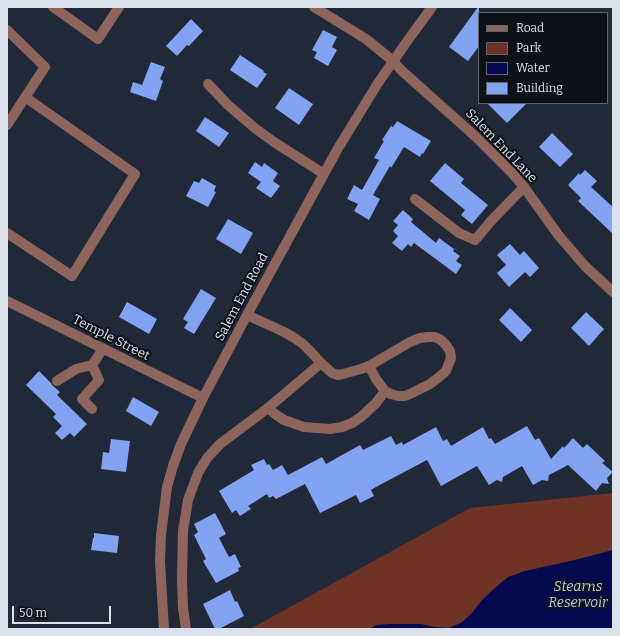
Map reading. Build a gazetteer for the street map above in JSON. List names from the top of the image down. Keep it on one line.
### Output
{"streets":{"street":["Salem End Lane","Salem End Road","Temple Street"]},"crossings":[["Salem End Lane","Salem End Road"],["Salem End Road","Temple Street"]],"water":["Stearns Reservoir"],"legend":["Road","Park","Water","Building"],"scale_bar":"50 m"}
